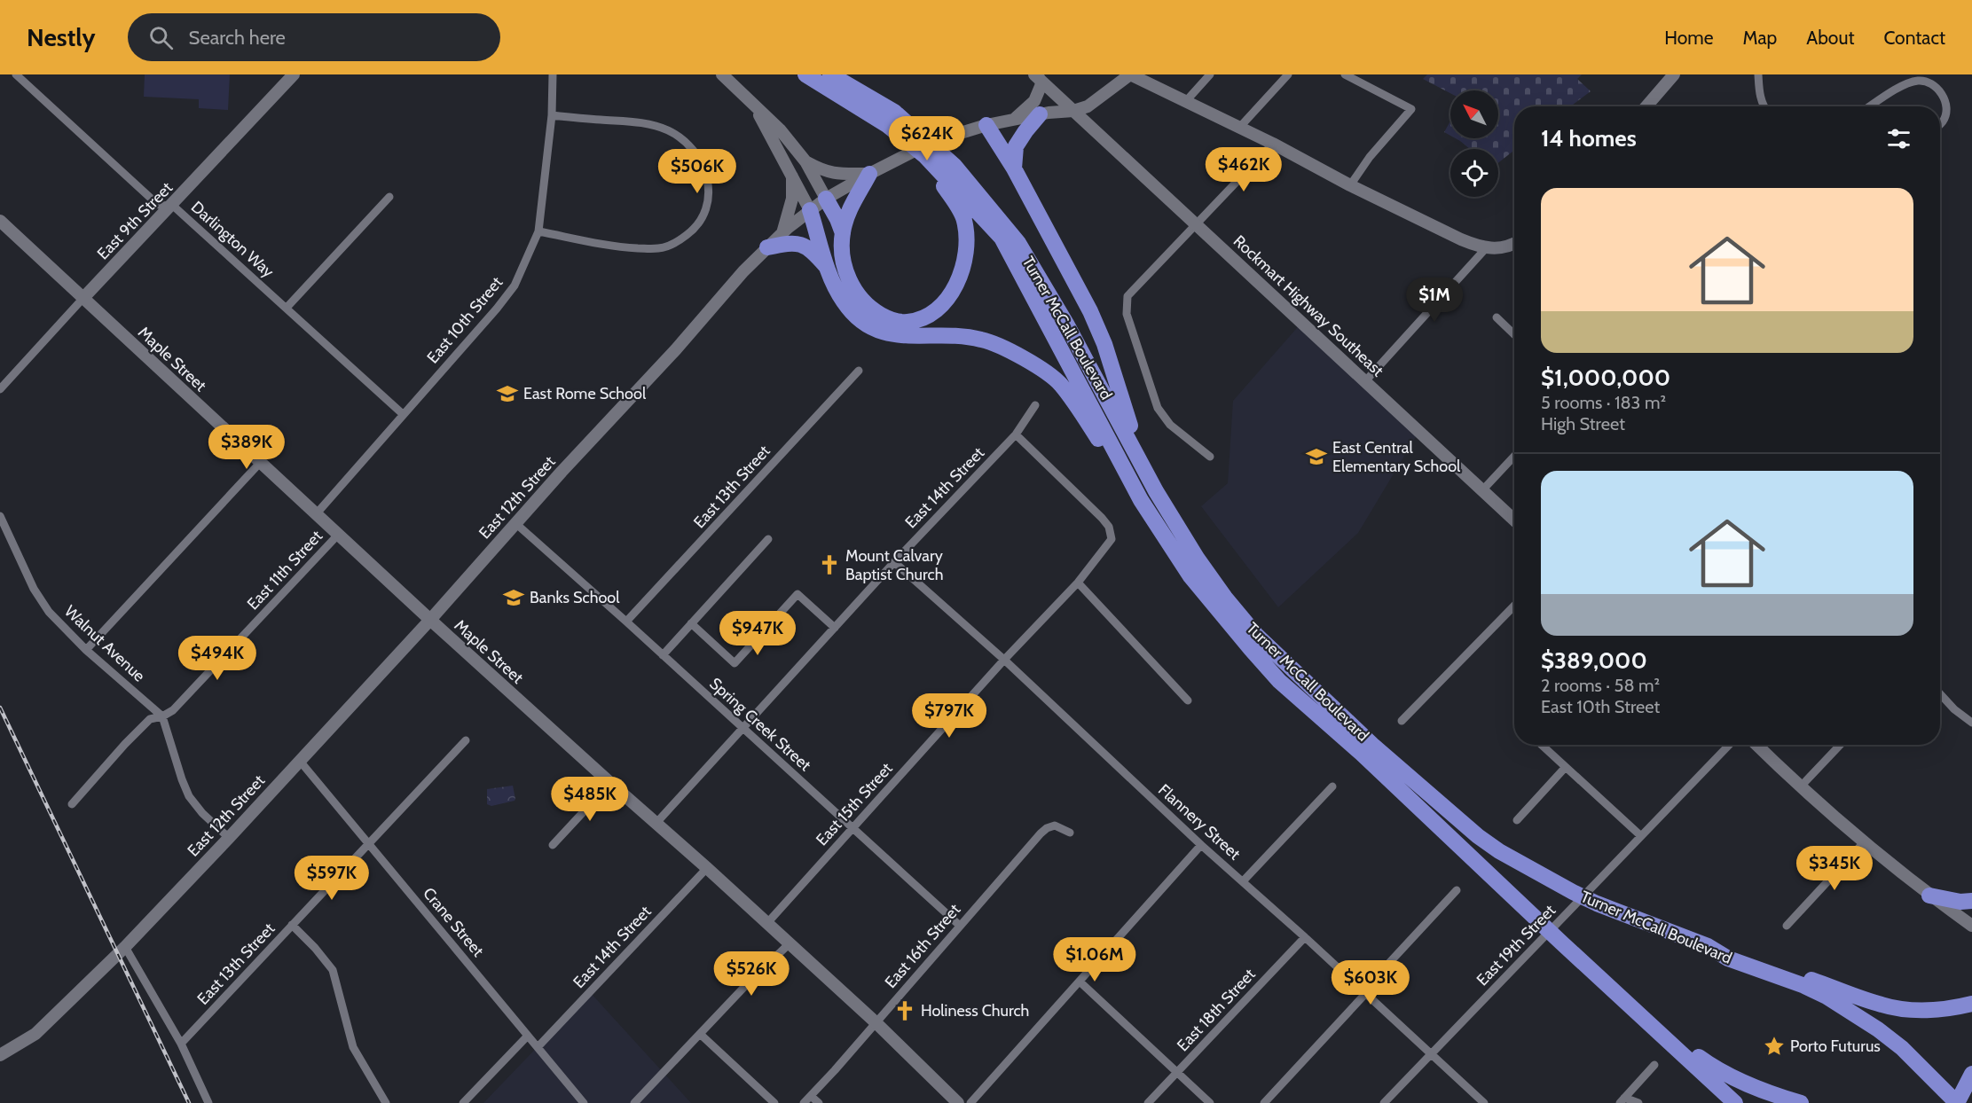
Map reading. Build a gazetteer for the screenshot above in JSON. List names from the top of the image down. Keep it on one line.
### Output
{"streets":{"highway":["Turner McCall Boulevard"],"main road":["East 9th Street","Rockmart Highway Southeast","Maple Street","East 12th Street"],"street":["Darlington Way","East 10th Street","East 13th Street","East 14th Street","East 11th Street","Walnut Avenue","Spring Creek Street","East 15th Street","Flannery Street","Crane Street","East 19th Street","East 16th Street","East 18th Street"]},"crossings":[["East 9th Street","Darlington Way"],["East 9th Street","Maple Street"],["Darlington Way","East 10th Street"],["Rockmart Highway Southeast","East 12th Street"],["East 10th Street","Maple Street"],["Maple Street","East 14th Street"],["Maple Street","East 12th Street"],["Maple Street","East 11th Street"],["Maple Street","East 15th Street"],["Maple Street","East 16th Street"],["East 13th Street","Spring Creek Street"],["East 13th Street","Crane Street"],["East 14th Street","Spring Creek Street"],["East 14th Street","East 15th Street"],["East 14th Street","Flannery Street"],["East 14th Street","Crane Street"],["East 12th Street","Spring Creek Street"],["East 12th Street","Crane Street"],["East 11th Street","Walnut Avenue"],["Spring Creek Street","East 15th Street"],["Spring Creek Street","East 16th Street"],["East 15th Street","Flannery Street"],["Flannery Street","East 19th Street"],["Flannery Street","East 18th Street"]],"places":{"school or university":["East Rome School","East Central Elementary School","Banks School"],"church":["Mount Calvary Baptist Church","Holiness Church"],"place":["Porto Futurus"]},"north":"top left","page":{"header":"Nestly","search":"Search here","nav":["Home","Map","About","Contact"],"heading":"14 homes","price":["$624K","$462K","$506K","$1M","$389K","$947K","$494K","$797K","$485K","$345K","$597K","$1.06M","$526K","$603K"],"list":[{"name":"$1,000,000","note":"5 rooms · 183 m² · High Street"},{"name":"$389,000","note":"2 rooms · 58 m² · East 10th Street"}]}}
